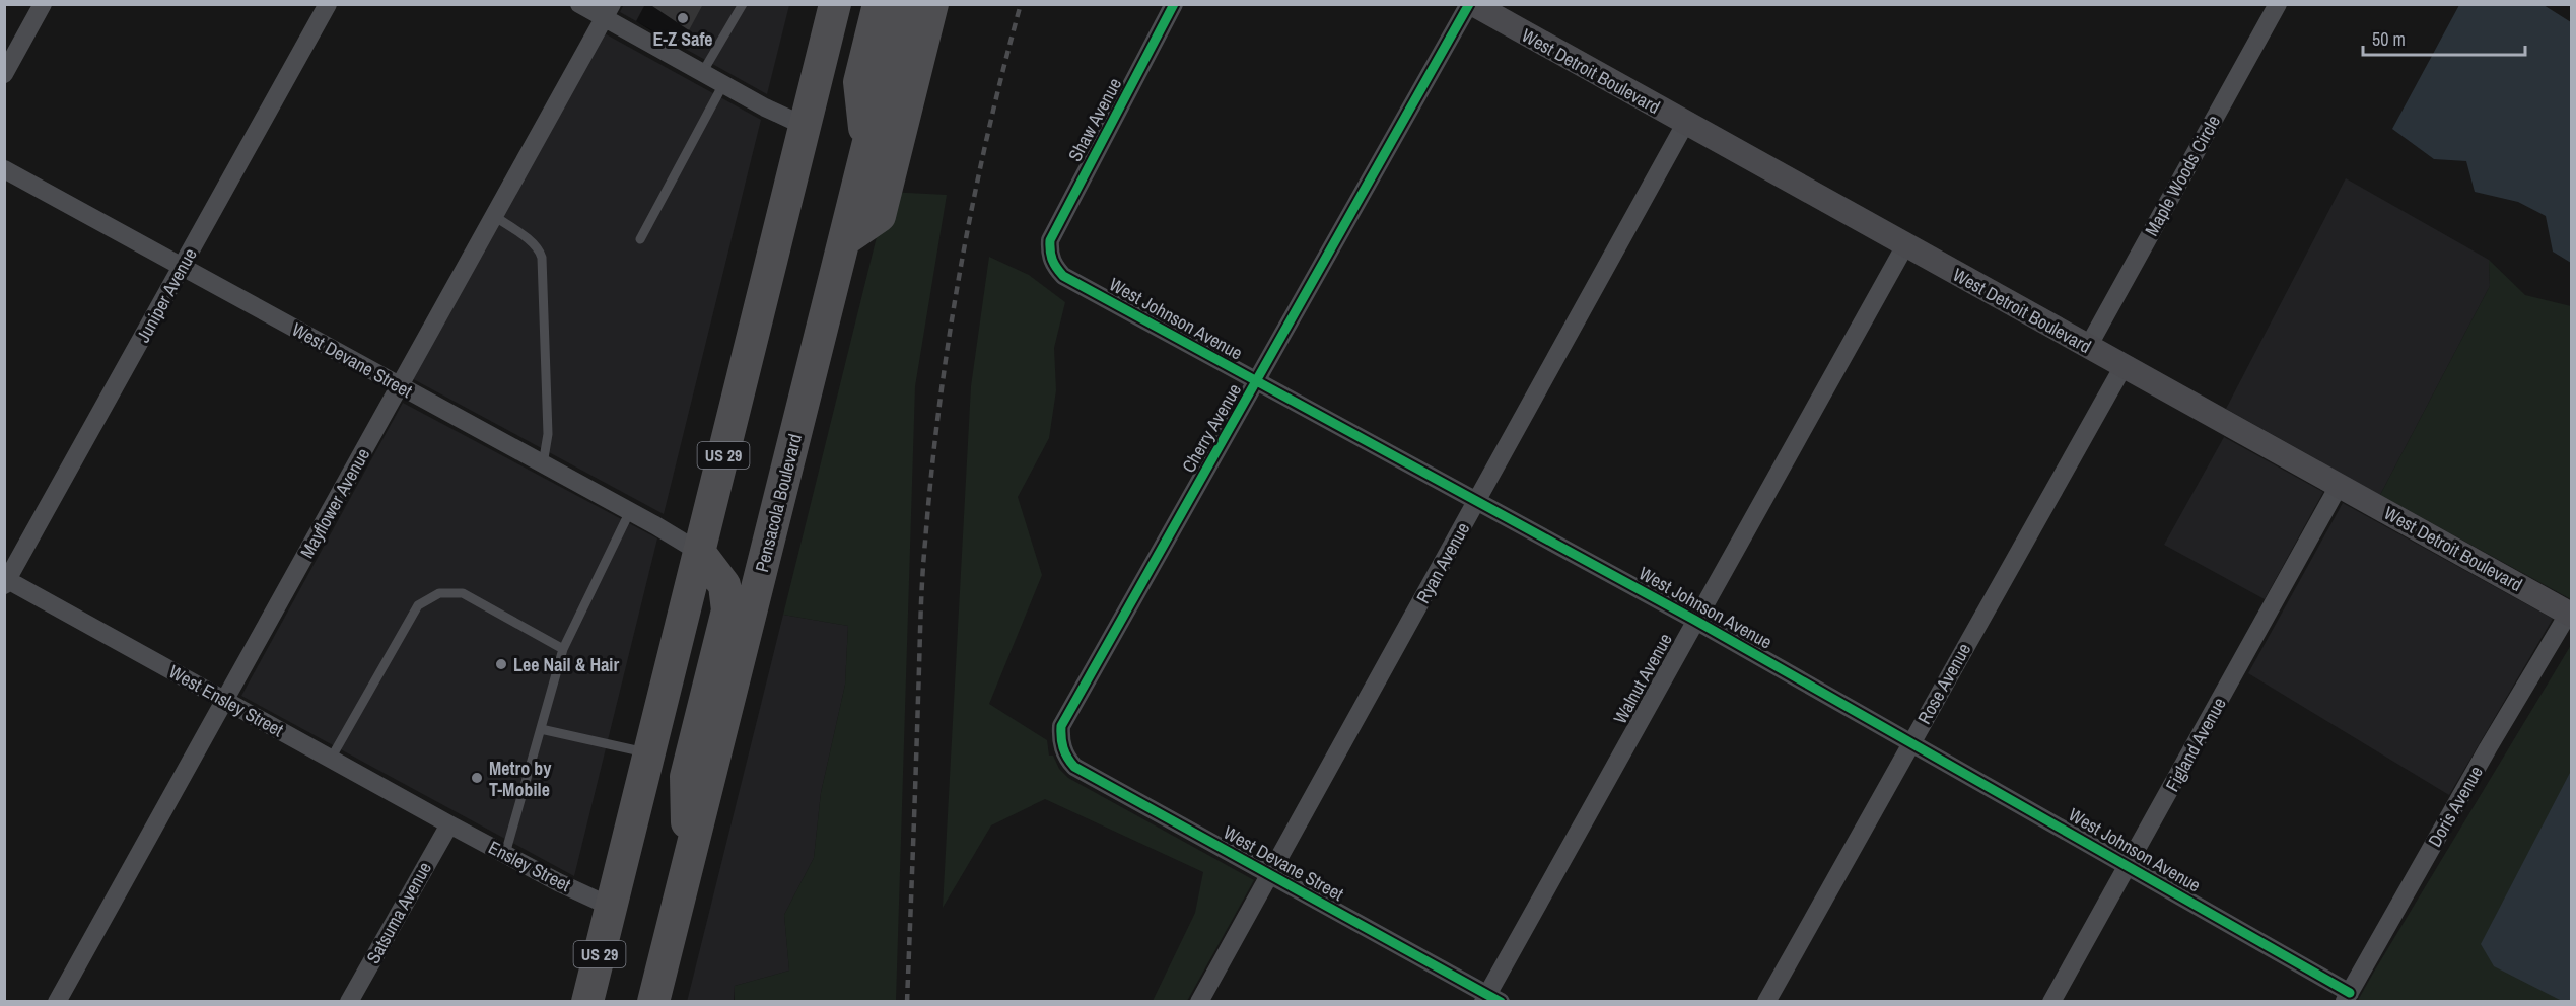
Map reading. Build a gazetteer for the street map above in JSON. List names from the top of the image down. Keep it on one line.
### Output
{"streets":{"highway":["US 29","Pensacola Boulevard"],"street":["West Detroit Boulevard","Shaw Avenue","Maple Woods Circle","Juniper Avenue","West Johnson Avenue","West Devane Street","Cherry Avenue","Mayflower Avenue","Ryan Avenue","Walnut Avenue","Rose Avenue","West Ensley Street","Figland Avenue","Doris Avenue","Ensley Street","Satsuma Avenue"]},"crossings":[["West Detroit Boulevard","Maple Woods Circle"],["West Detroit Boulevard","Cherry Avenue"],["West Detroit Boulevard","Ryan Avenue"],["West Detroit Boulevard","Walnut Avenue"],["West Detroit Boulevard","Rose Avenue"],["West Detroit Boulevard","Figland Avenue"],["West Detroit Boulevard","Doris Avenue"],["Shaw Avenue","West Johnson Avenue"],["Juniper Avenue","West Devane Street"],["Juniper Avenue","West Ensley Street"],["West Johnson Avenue","Cherry Avenue"],["West Johnson Avenue","Ryan Avenue"],["West Johnson Avenue","Walnut Avenue"],["West Johnson Avenue","Rose Avenue"],["West Johnson Avenue","Figland Avenue"],["West Johnson Avenue","Doris Avenue"],["West Devane Street","Cherry Avenue"],["West Devane Street","US 29"],["West Devane Street","Mayflower Avenue"],["West Devane Street","Ryan Avenue"],["West Devane Street","Walnut Avenue"],["US 29","Ensley Street"],["Mayflower Avenue","West Ensley Street"],["West Ensley Street","Ensley Street"],["West Ensley Street","Satsuma Avenue"],["Ensley Street","Satsuma Avenue"]],"places":["E-Z Safe","Lee Nail & Hair","Metro by T-Mobile"],"scale_bar":"50 m"}
